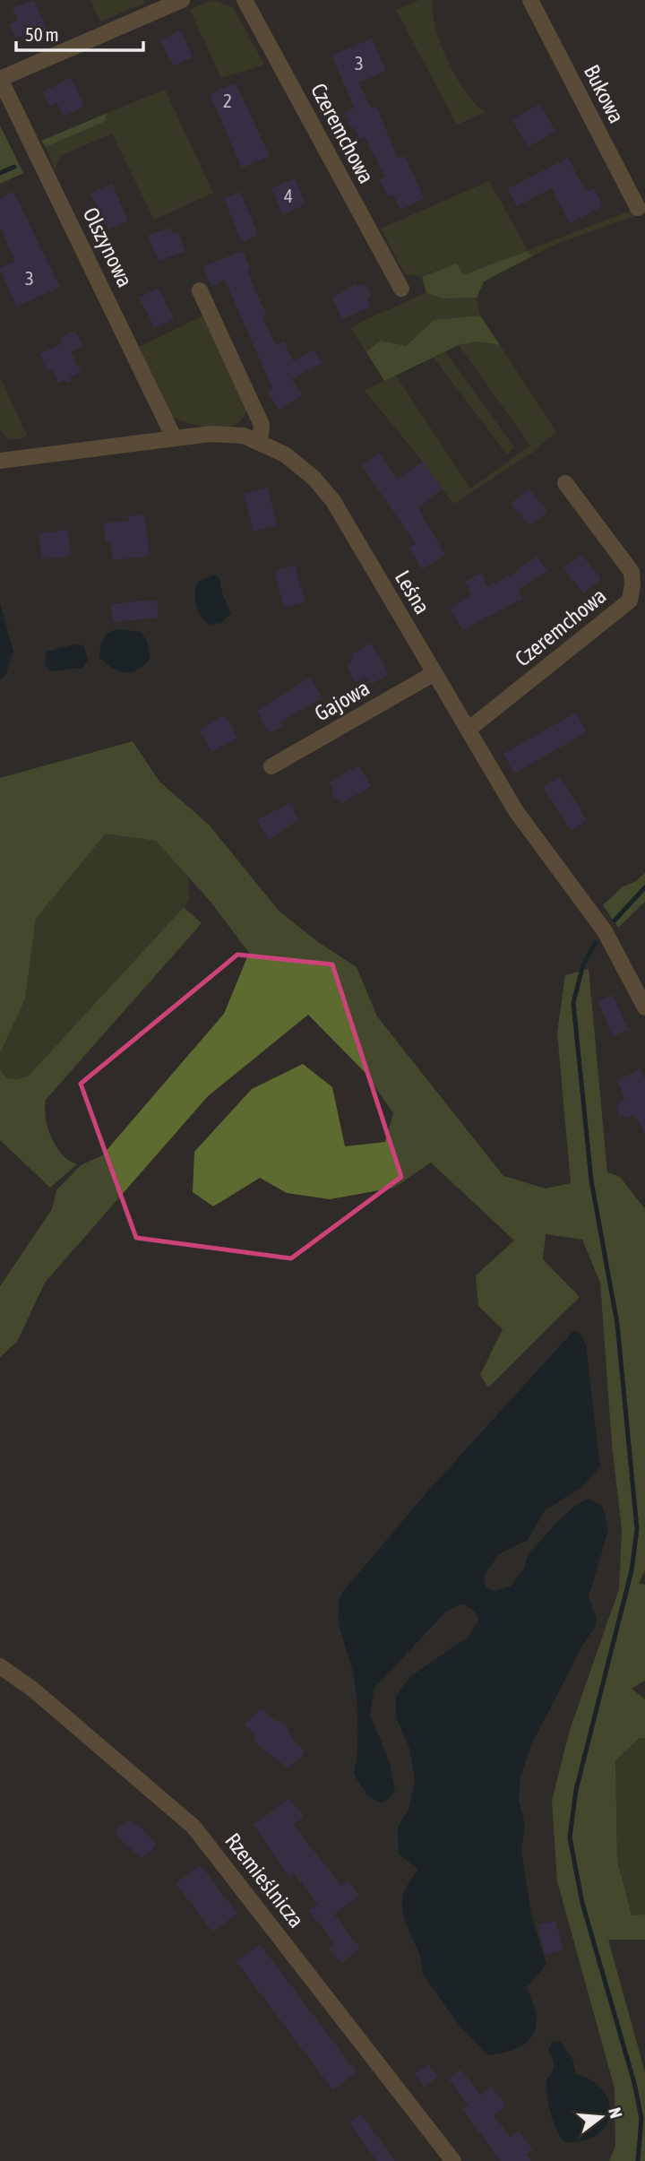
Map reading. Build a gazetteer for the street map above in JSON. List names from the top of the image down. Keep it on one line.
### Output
{"streets":{"street":["Bukowa","Czeremchowa","Olszynowa","Leśna","Gajowa","Rzemieślnicza"]},"crossings":[["Czeremchowa","Leśna"],["Olszynowa","Leśna"],["Leśna","Gajowa"]],"house_numbers":["3","2","4","3"],"scale_bar":"50 m","north":"right"}
